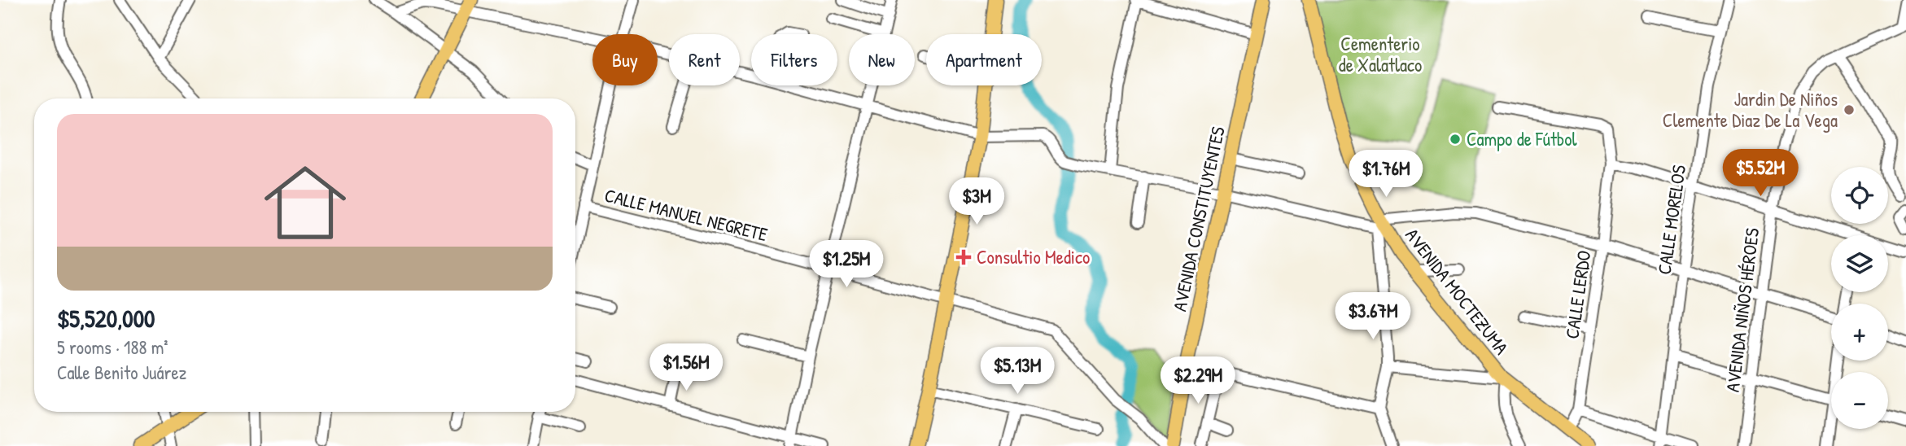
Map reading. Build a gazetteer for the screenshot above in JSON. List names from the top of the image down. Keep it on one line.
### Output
{"streets":{"main road":["AVENIDA CONSTITUYENTES","AVENIDA MOCTEZUMA"],"street":["CALLE MANUEL NEGRETE","CALLE MORELOS","CALLE LERDO","AVENIDA NIÑOS HÉROES"]},"crossings":[["AVENIDA MOCTEZUMA","CALLE LERDO"]],"parks":["Cementerio de Xalatlaco"],"places":{"other":["Jardin De Niños Clemente Diaz De La Vega","Campo de Fútbol"],"health":["Consultio Medico"]},"page":{"chip":["Buy","Rent","Filters","New","Apartment"],"list":[{"name":"$5,520,000","note":"5 rooms · 188 m² · Calle Benito Juárez"}],"price":["$5.52M","$1.76M","$3M","$1.25M","$3.67M","$1.56M","$5.13M","$2.29M"],"map_buttons":["+","−"]}}
